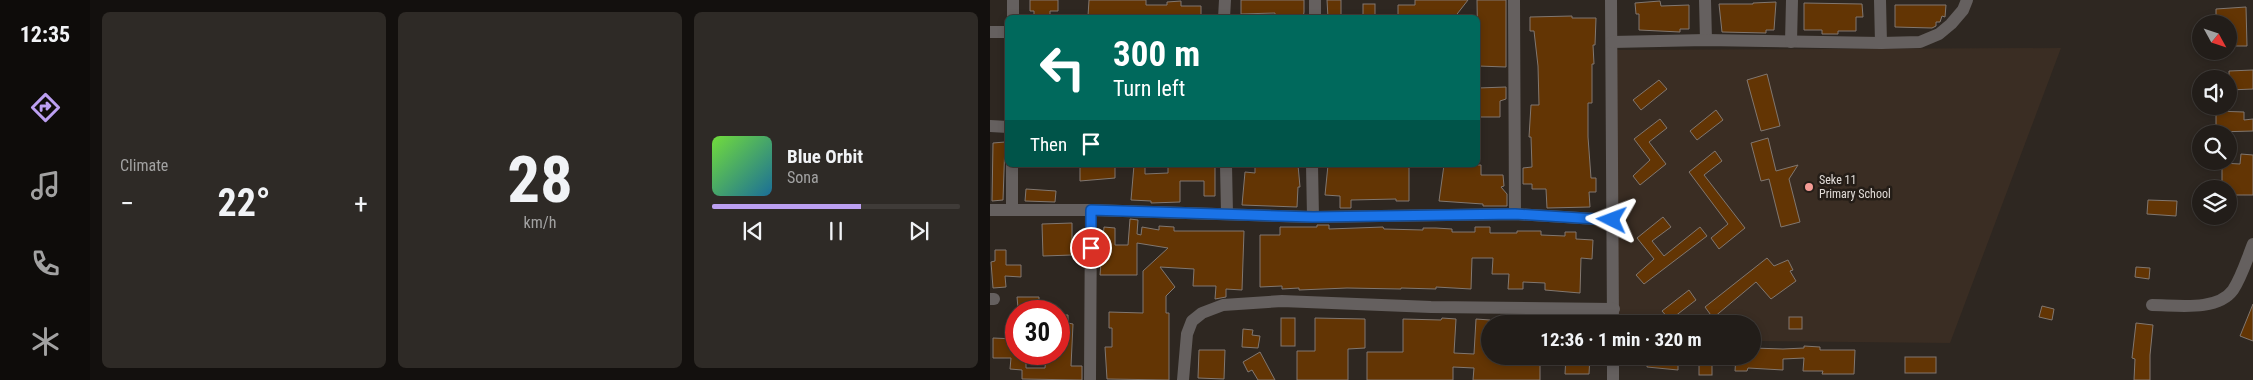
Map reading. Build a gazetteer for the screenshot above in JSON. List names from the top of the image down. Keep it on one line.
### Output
{"places":["Seke 11 Primary School"],"north":"bottom right","page":{"tabs":"12:35","tile":["Climate",["28","km/h"]],"turn":["300 m","Turn left"],"then":"Then","song":["Blue Orbit","Sona"],"heat":["−","22°","+"],"limit":"30","trip":"12:36 · 1 min · 320 m"}}
